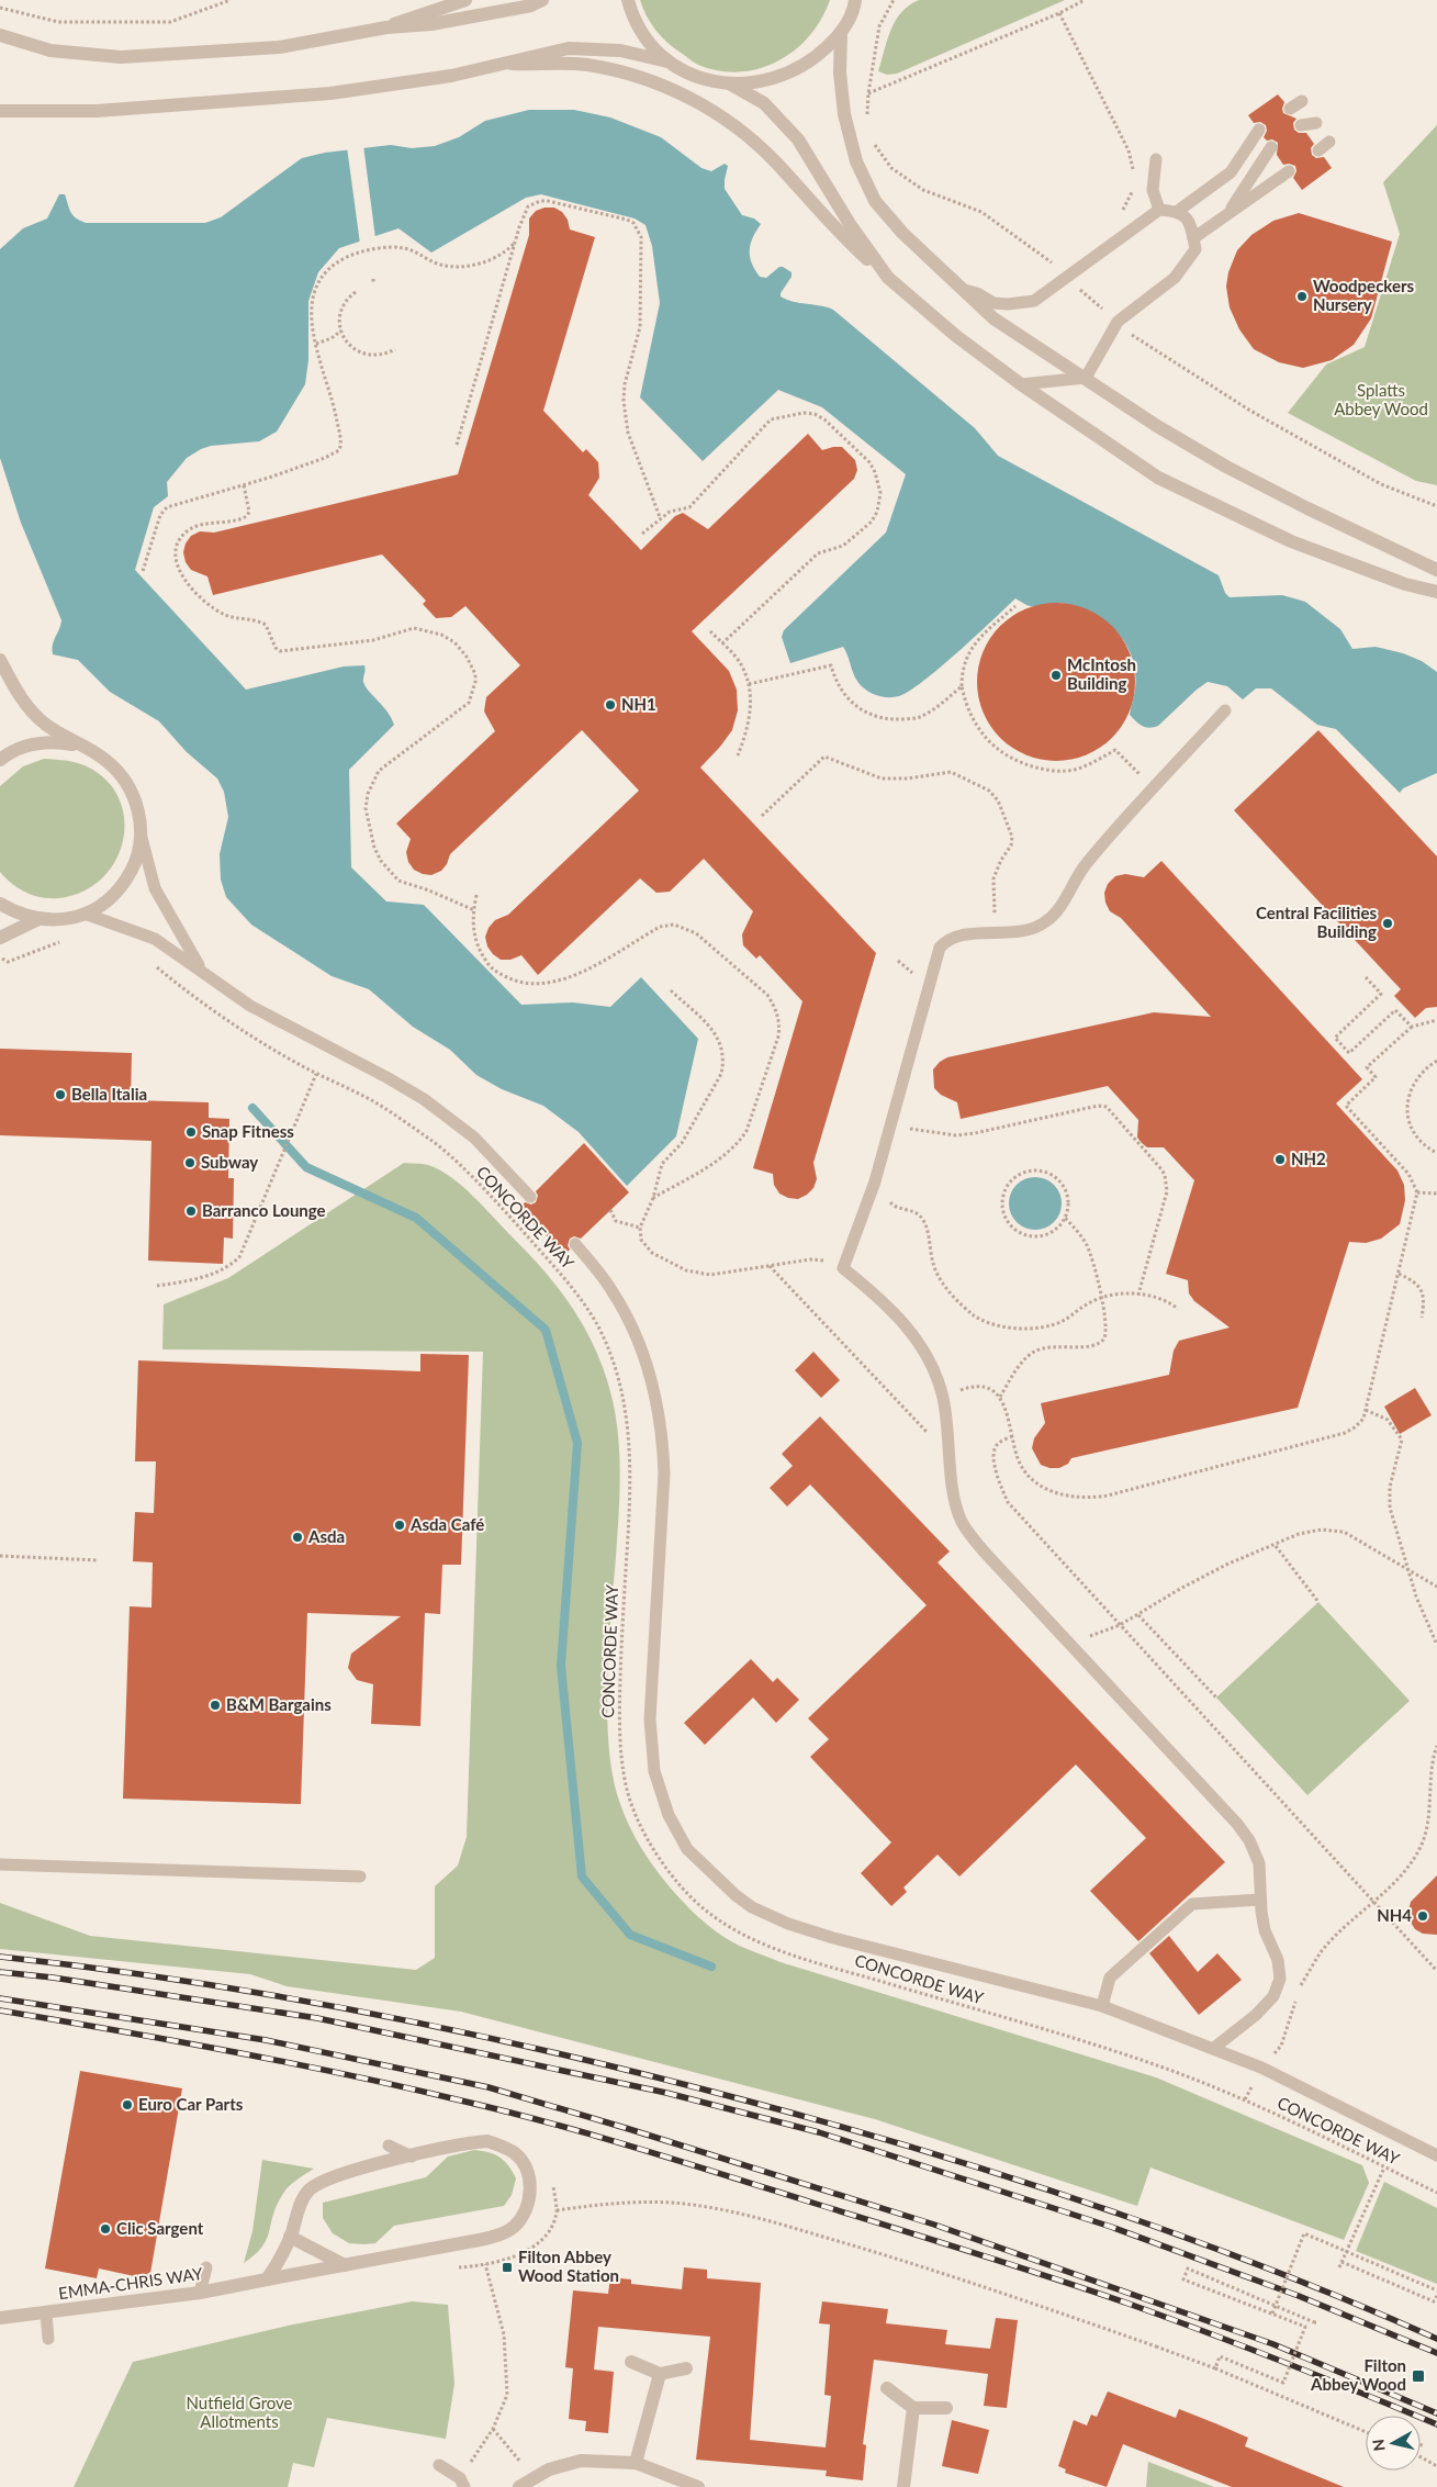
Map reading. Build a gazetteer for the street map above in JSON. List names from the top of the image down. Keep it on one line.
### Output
{"streets":{"street":["EMMA-CHRIS WAY"],"path":["CONCORDE WAY"]},"parks":["Splatts Abbey Wood","Nutfield Grove Allotments"],"places":{"other":["Woodpeckers Nursery","McIntosh Building","NH1","Central Facilities Building","Bella Italia","Snap Fitness","NH2","Subway","Barranco Lounge","Asda Café","Asda","B&M Bargains","NH4","Euro Car Parts","Clic Sargent"],"transit":["Filton Abbey Wood Station","Filton Abbey Wood"]},"north":"left"}
